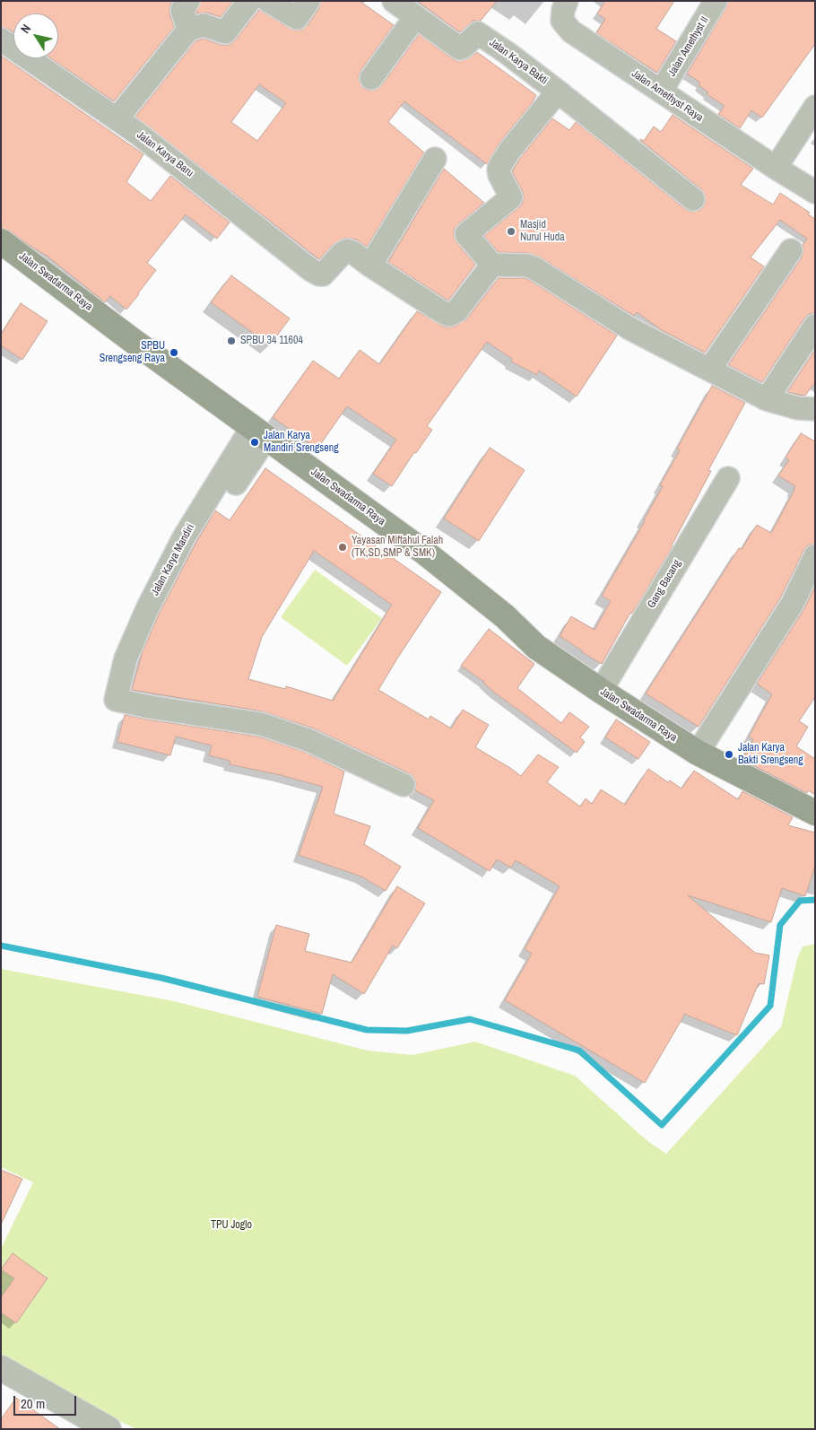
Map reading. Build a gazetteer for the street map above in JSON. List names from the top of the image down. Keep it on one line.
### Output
{"streets":{"main road":["Jalan Swadarma Raya"],"street":["Jalan Amethyst II","Jalan Karya Bakti","Jalan Amethyst Raya","Jalan Karya Baru","Jalan Karya Mandiri","Gang Bacang"]},"crossings":[["Jalan Amethyst II","Jalan Amethyst Raya"],["Jalan Swadarma Raya","Jalan Karya Mandiri"],["Jalan Swadarma Raya","Gang Bacang"]],"parks":["TPU Joglo"],"places":["Masjid Nurul Huda","SPBU 34 11604","SPBU Srengseng Raya","Jalan Karya Mandiri Srengseng","Yayasan Miftahul Falah (TK,SD,SMP & SMK)","Jalan Karya Bakti Srengseng"],"scale_bar":"20 m","north":"top left"}
